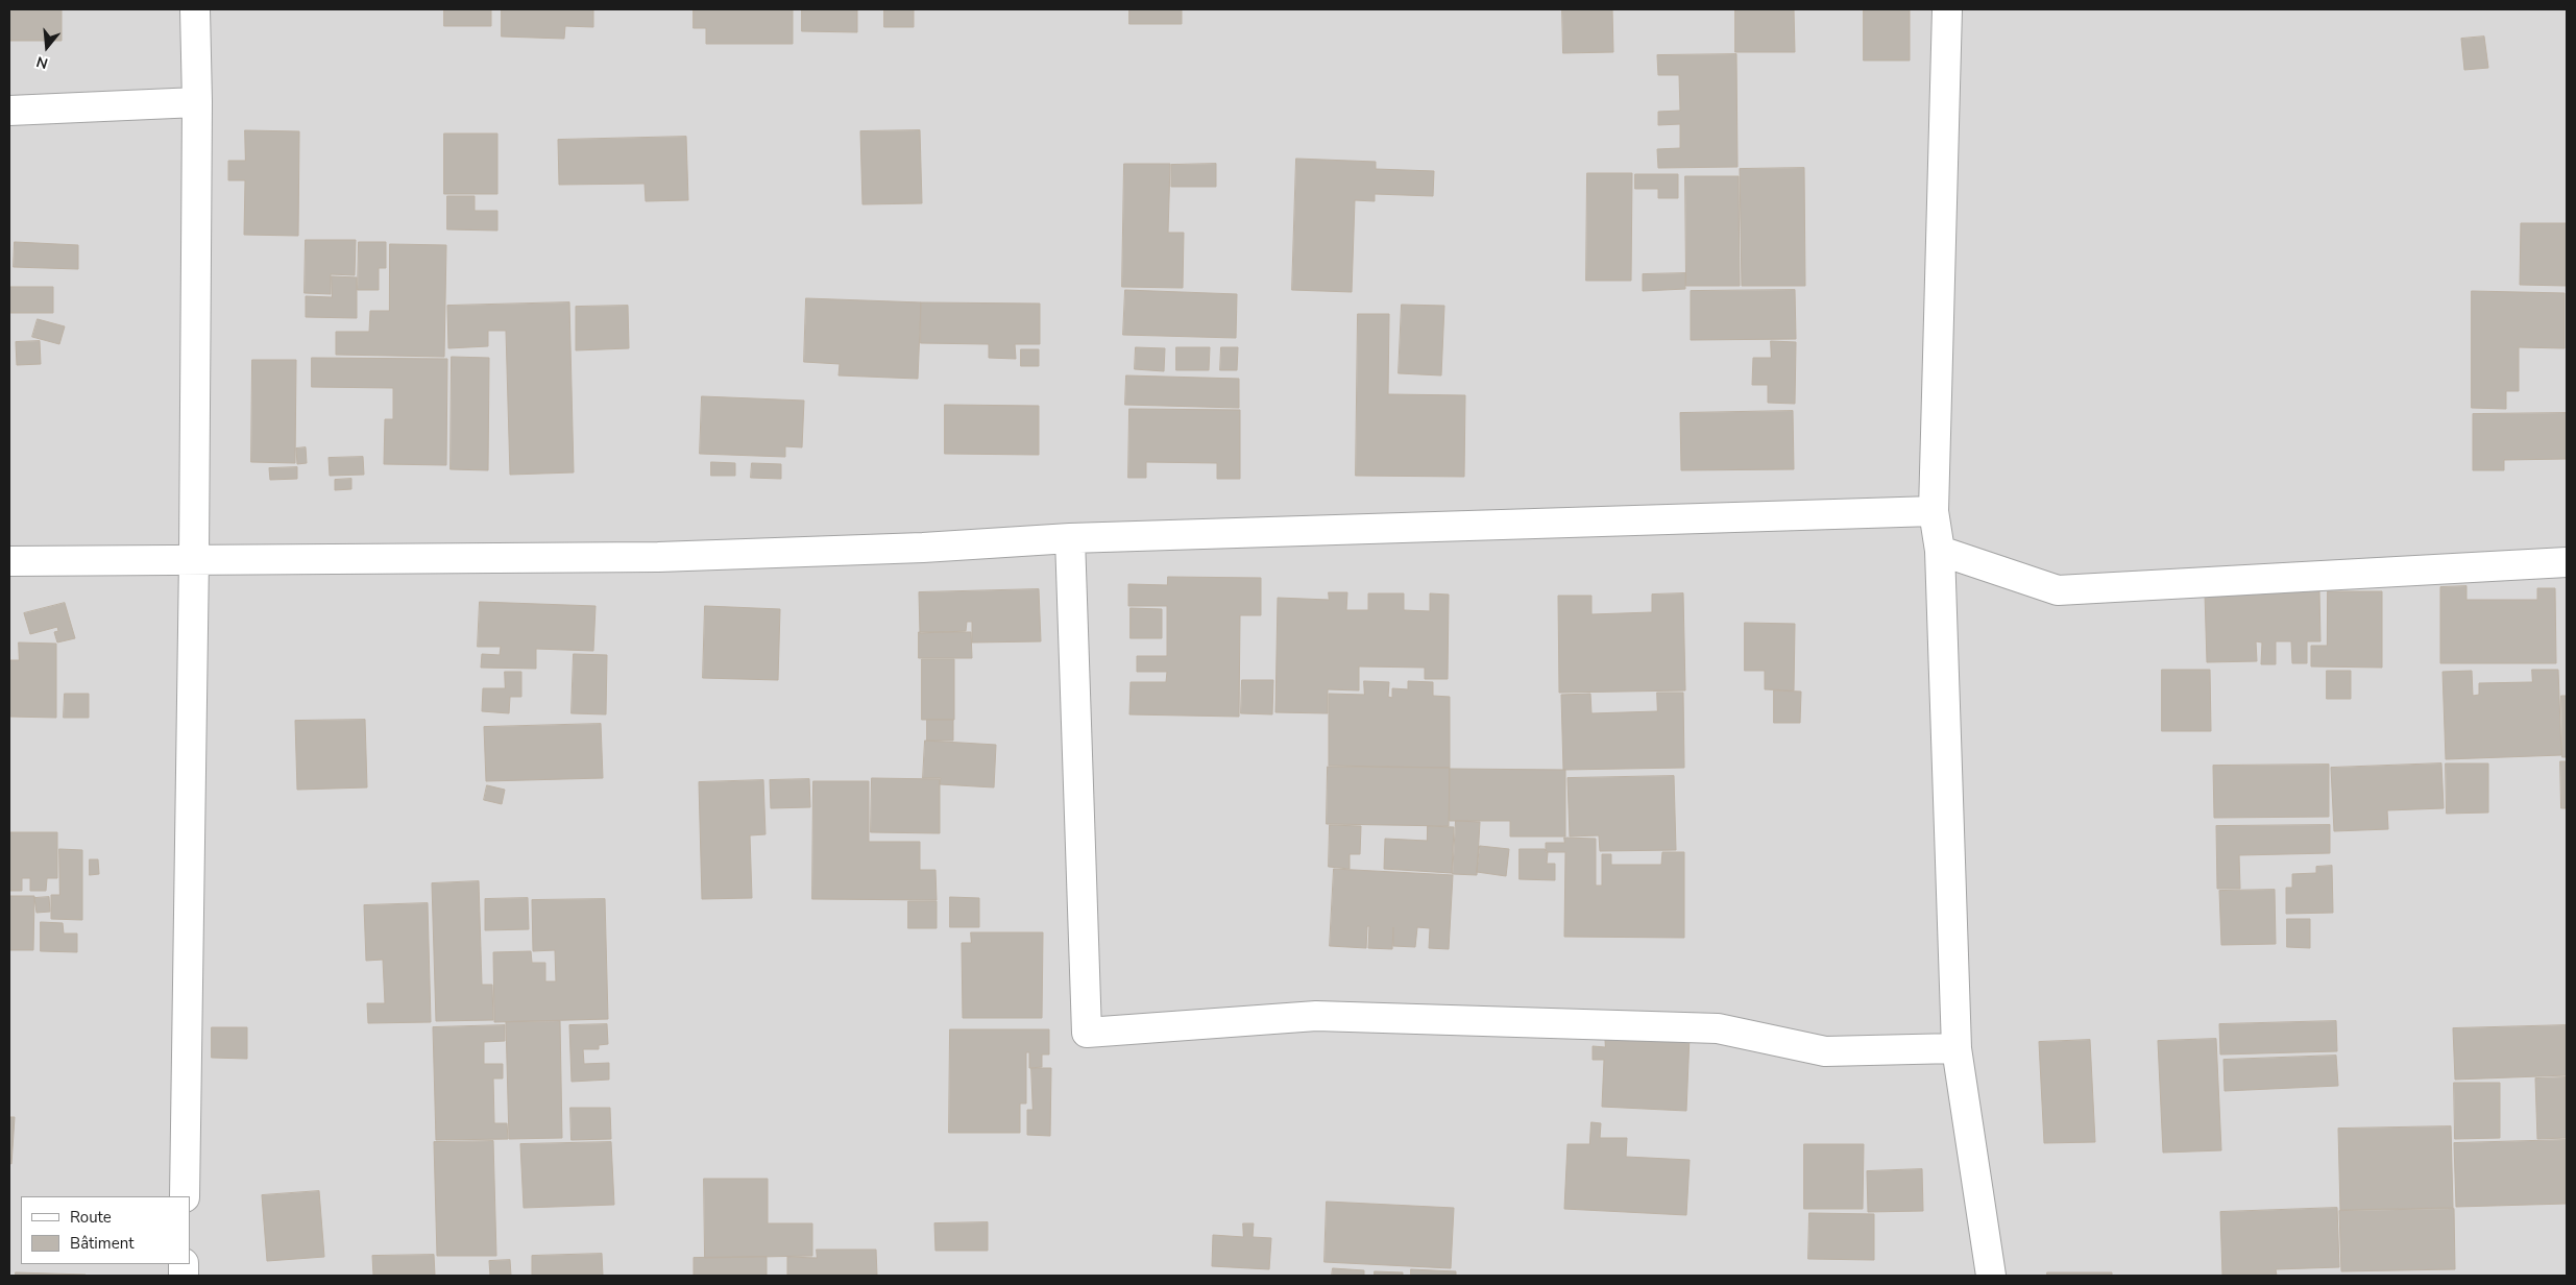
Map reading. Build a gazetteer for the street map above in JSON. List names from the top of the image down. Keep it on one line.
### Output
{"legend":["Route","Bâtiment"],"north":"bottom"}
